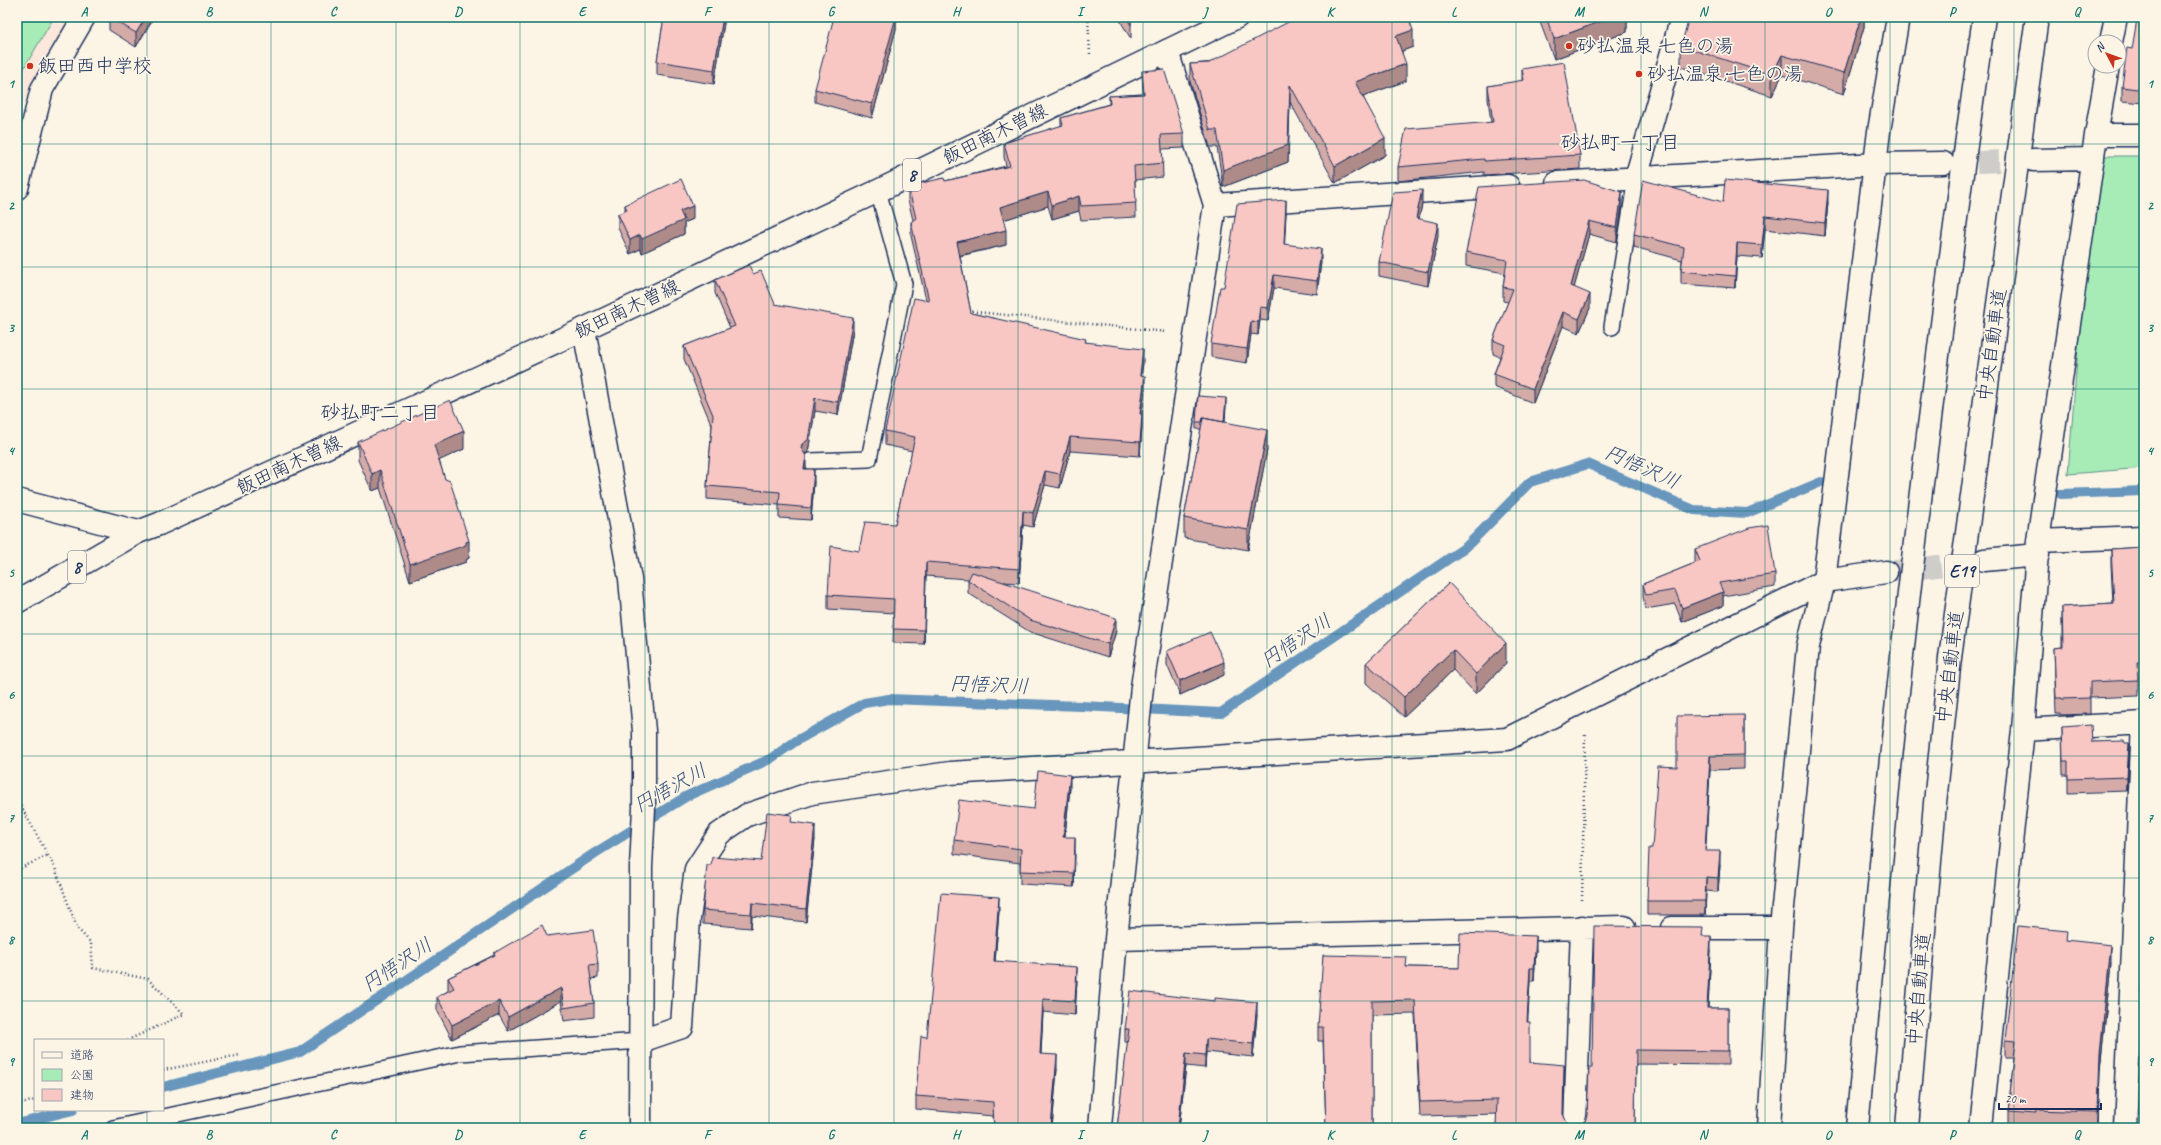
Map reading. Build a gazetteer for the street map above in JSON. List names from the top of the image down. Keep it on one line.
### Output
{"streets":{"main road":["飯田南木曽線","8","中央自動車道","E19"]},"districts":["砂払町一丁目","砂払町二丁目"],"water":["円悟沢川"],"places":["砂払温泉 七色の湯","飯田西中学校","砂払温泉;七色の湯"],"legend":["道路","公園","建物"],"scale_bar":"20 m","north":"top left","grid":{"columns":["A","B","C","D","E","F","G","H","I","J","K","L","M","N","O","P","Q"],"rows":["1","2","3","4","5","6","7","8","9"]}}
